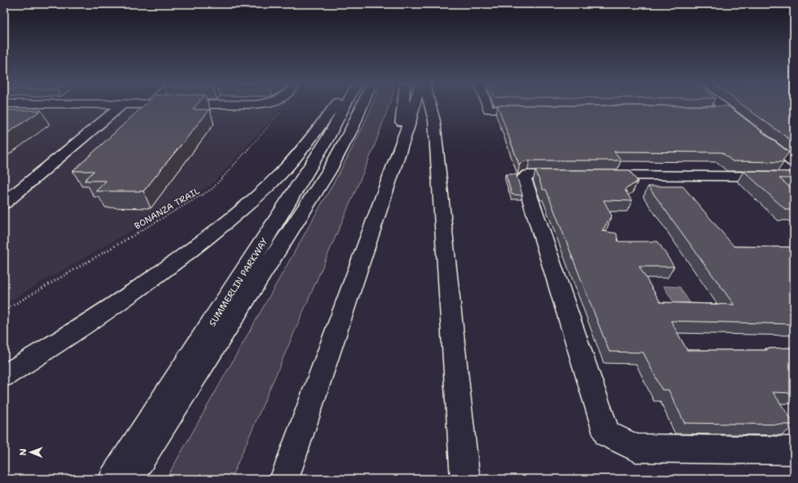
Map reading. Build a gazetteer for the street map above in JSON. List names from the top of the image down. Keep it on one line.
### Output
{"streets":{"main road":["SUMMERLIN PARKWAY"],"path":["BONANZA TRAIL"]},"north":"left"}
